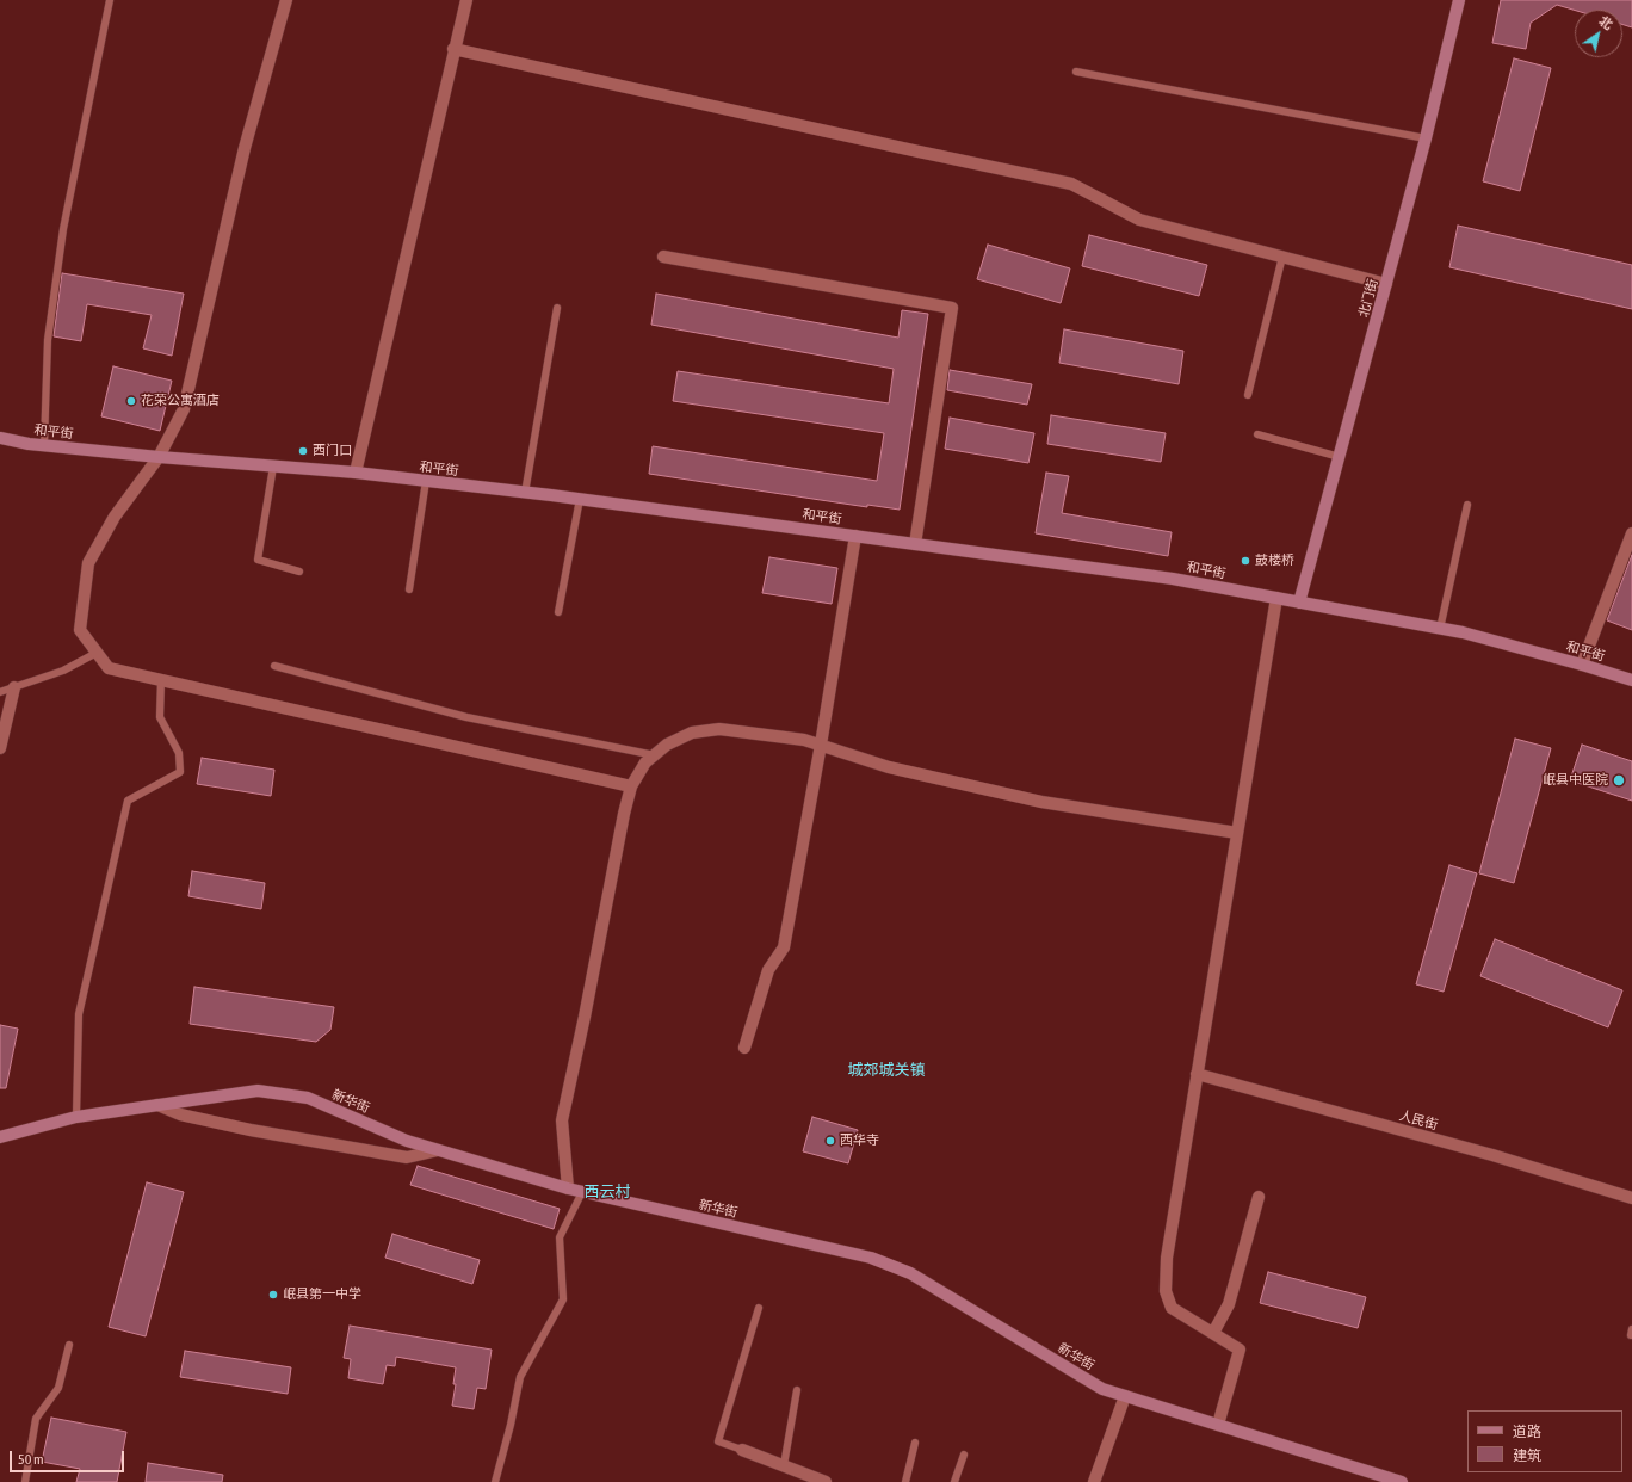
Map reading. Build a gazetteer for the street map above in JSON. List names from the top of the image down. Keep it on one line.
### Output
{"streets":{"street":["北门街","和平街","新华街","人民街"]},"crossings":[["北门街","和平街"]],"districts":["城郊城关镇","西云村"],"places":["花荣公寓酒店","西门口","鼓楼桥","岷县中医院","西华寺","岷县第一中学"],"legend":["道路","建筑"],"scale_bar":"50 m","north":"top right"}
